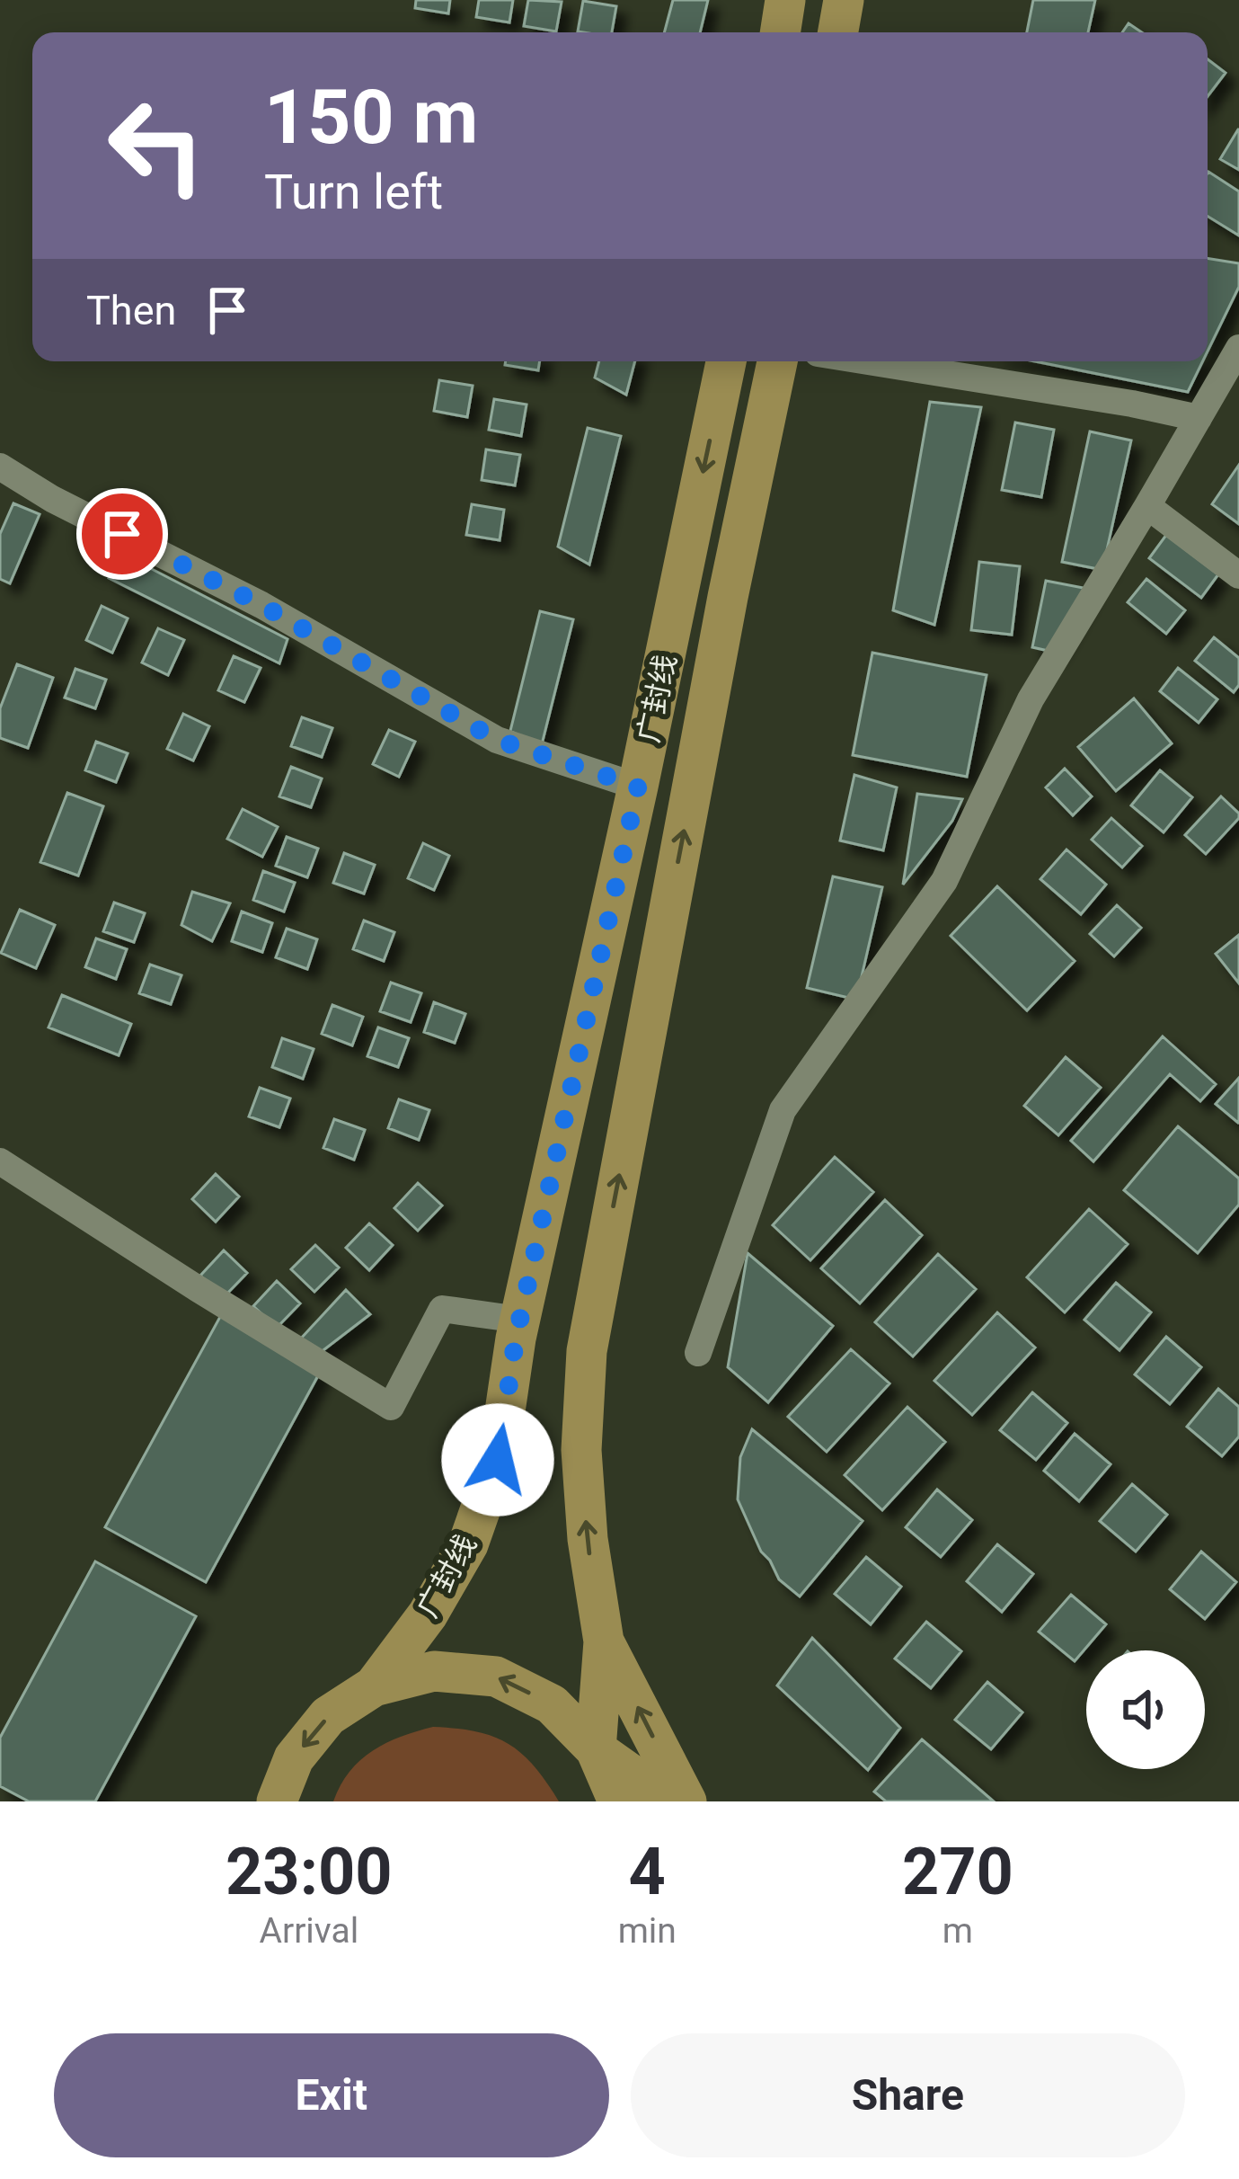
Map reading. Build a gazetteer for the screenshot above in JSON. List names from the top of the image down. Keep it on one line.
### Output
{"streets":{"main road":["广封线"]},"page":{"turn":["150 m","Turn left"],"then":"Then","eta":["23:00","Arrival","4","min","270","m"],"buttons":["Exit","Share"]}}
